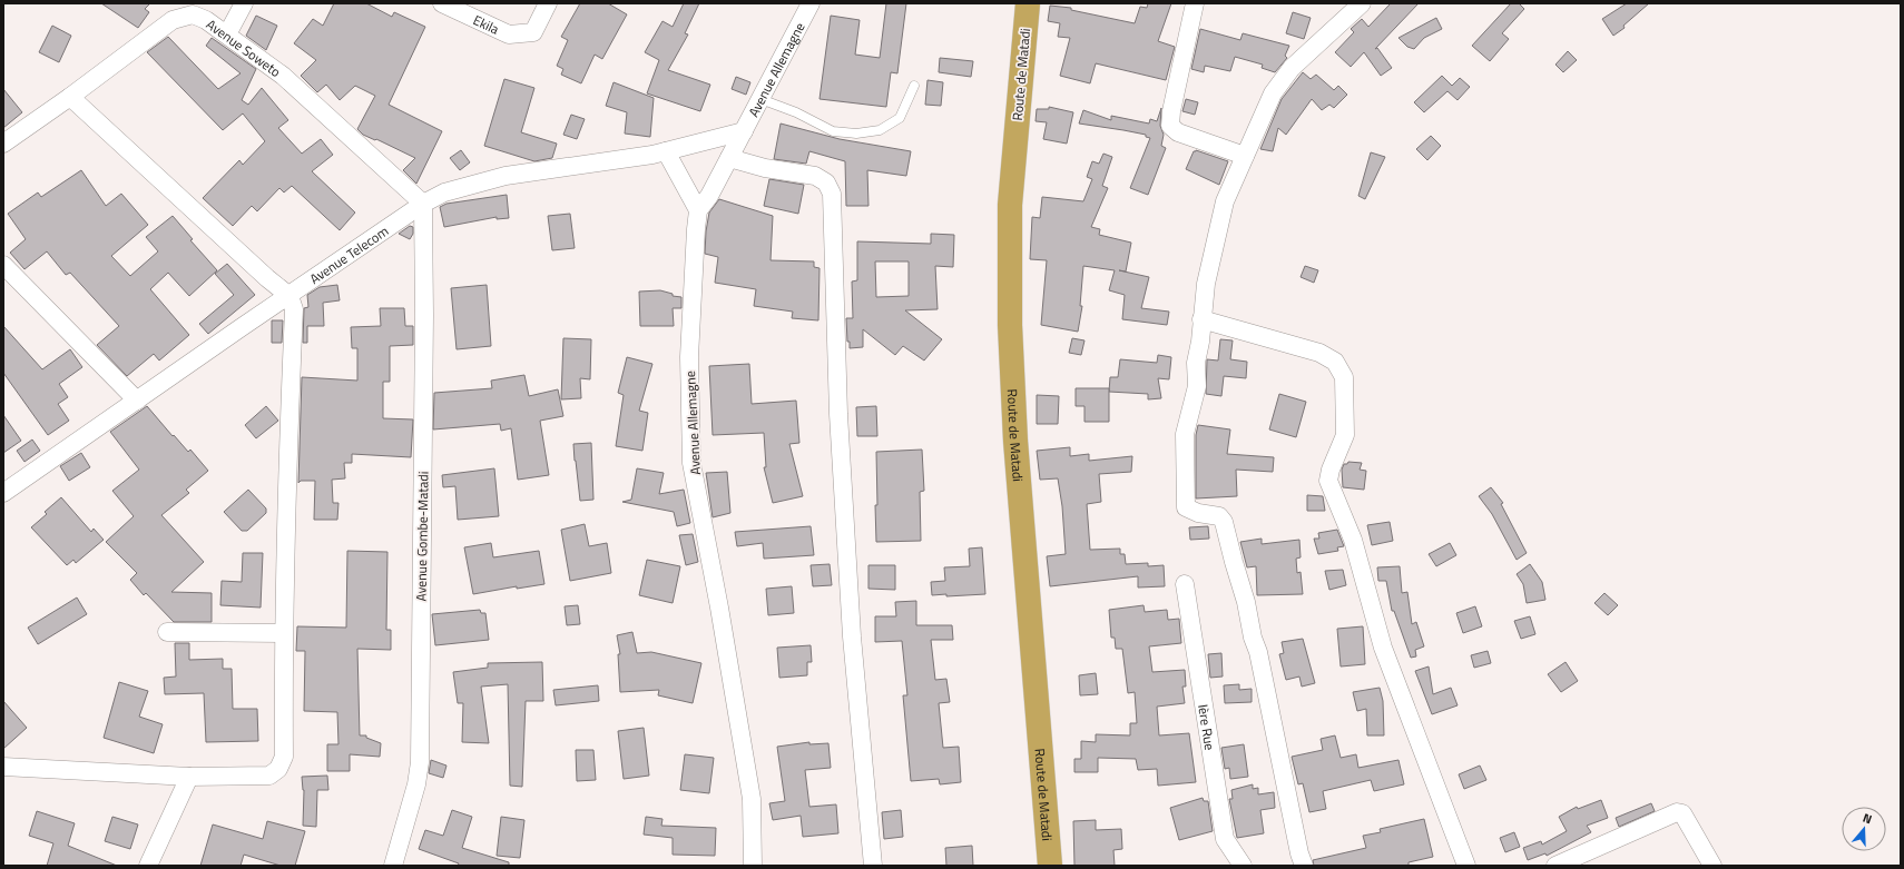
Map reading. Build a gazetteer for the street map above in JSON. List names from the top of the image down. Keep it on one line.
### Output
{"streets":{"highway":["Route de Matadi"],"street":["Ekila","Avenue Soweto","Avenue Allemagne","Avenue Telecom","Avenue Gombe-Matadi","Ière Rue"]},"crossings":[["Avenue Soweto","Avenue Telecom"],["Avenue Soweto","Avenue Gombe-Matadi"],["Avenue Allemagne","Avenue Telecom"],["Avenue Telecom","Avenue Gombe-Matadi"]],"north":"top"}
